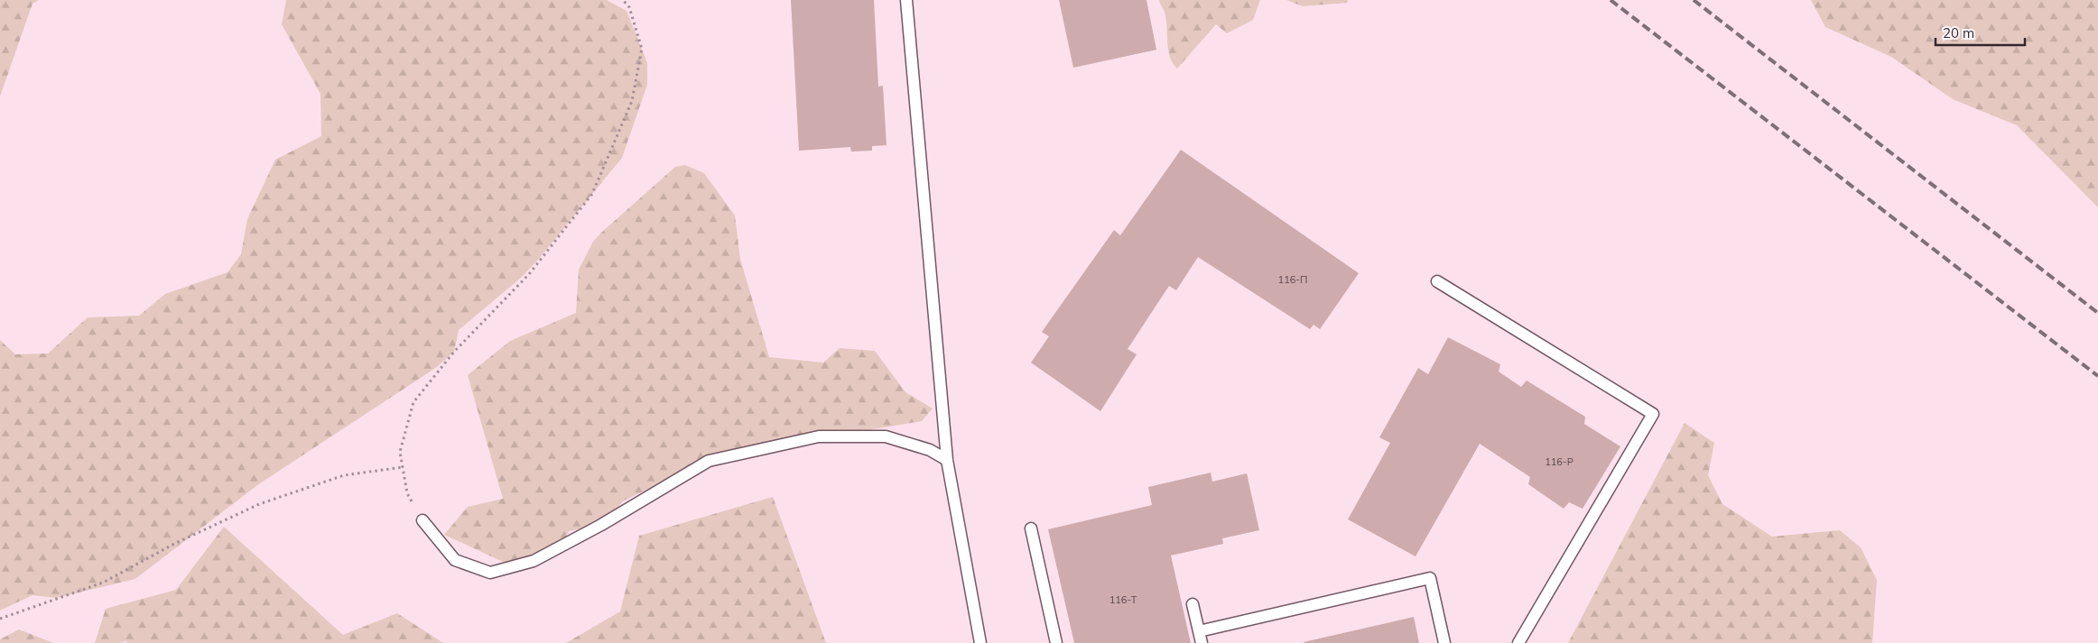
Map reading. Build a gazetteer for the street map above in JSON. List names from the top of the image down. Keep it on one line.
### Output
{"house_numbers":["116-П","116-Р","116-Т"],"scale_bar":"20 m"}
